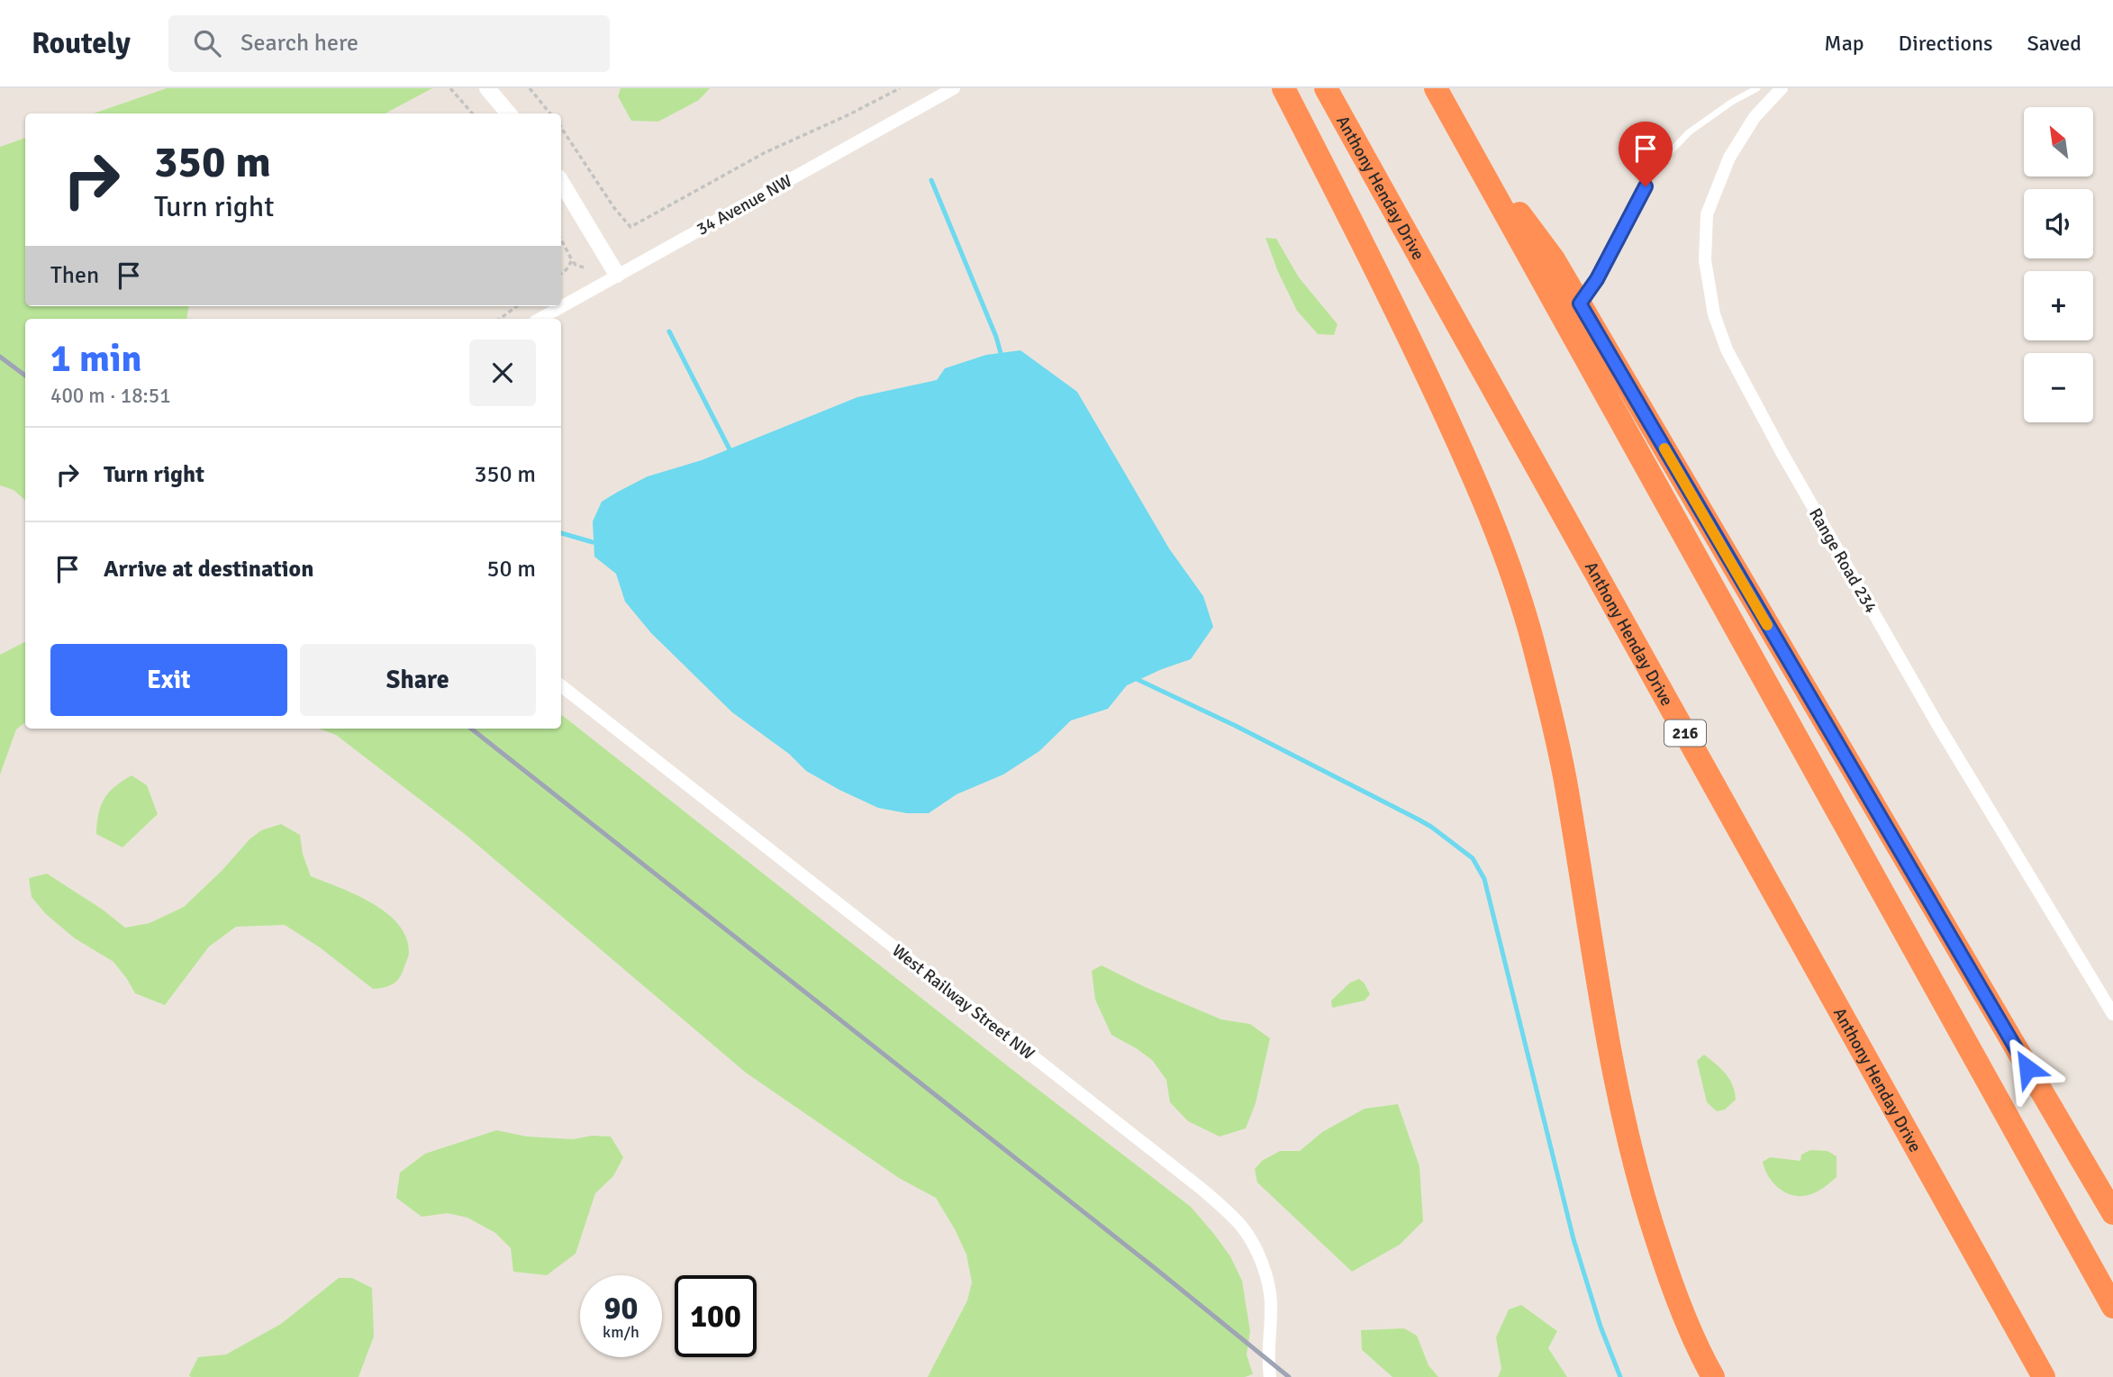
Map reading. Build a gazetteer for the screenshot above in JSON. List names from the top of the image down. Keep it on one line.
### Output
{"streets":{"highway":["Anthony Henday Drive","216"],"street":["34 Avenue NW","Range Road 234","West Railway Street NW"]},"north":"top left","page":{"header":"Routely","search":"Search here","nav":["Map","Directions","Saved"],"map_buttons":["+","−"],"turn":["350 m","Turn right"],"then":"Then","heading":["1 min","400 m · 18:51"],"list":[{"name":"Turn right","value":"350 m"},{"name":"Arrive at destination","value":"50 m"}],"buttons":["Exit","Share"],"speed":"90 km/h","limit":"100"}}
